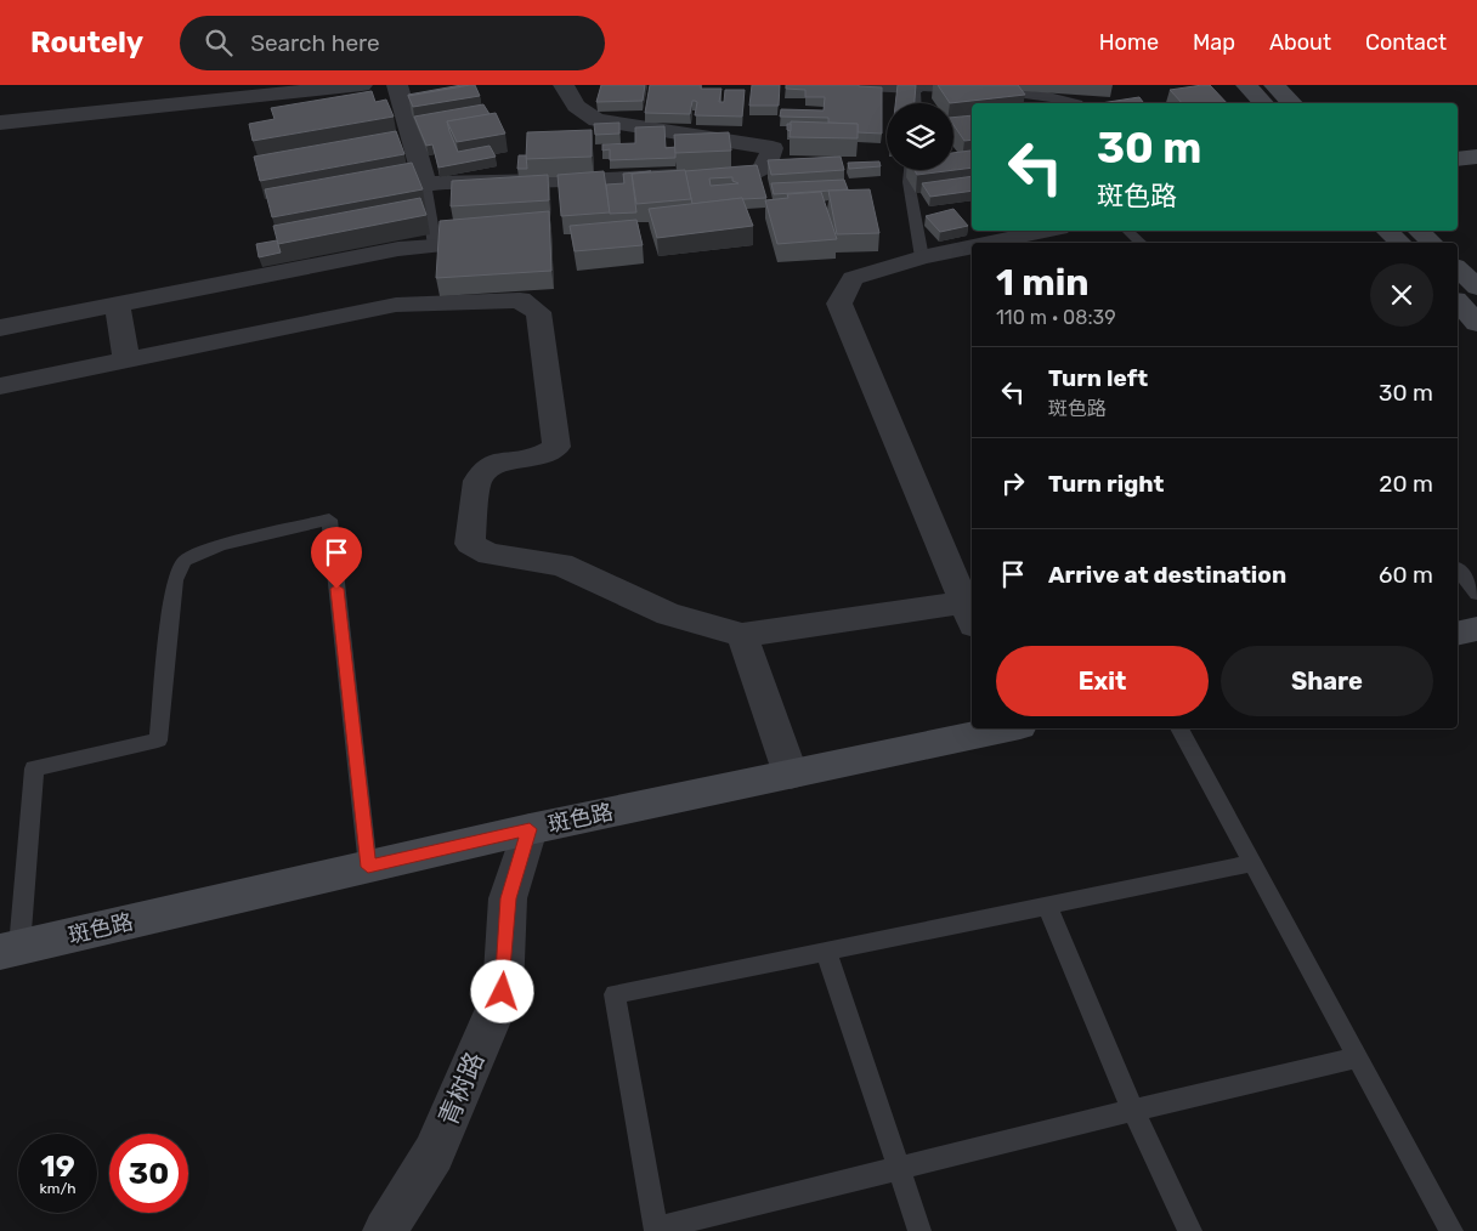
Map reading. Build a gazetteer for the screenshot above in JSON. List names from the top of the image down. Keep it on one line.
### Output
{"streets":{"street":["斑色路","青树路"]},"crossings":[["斑色路","青树路"]],"page":{"header":"Routely","search":"Search here","nav":["Home","Map","About","Contact"],"turn":["30 m","斑色路"],"heading":["1 min","110 m · 08:39"],"list":[{"name":"Turn left","note":"斑色路","value":"30 m"},{"name":"Turn right","value":"20 m"},{"name":"Arrive at destination","value":"60 m"}],"buttons":["Exit","Share"],"speed":"19 km/h","limit":"30"}}
